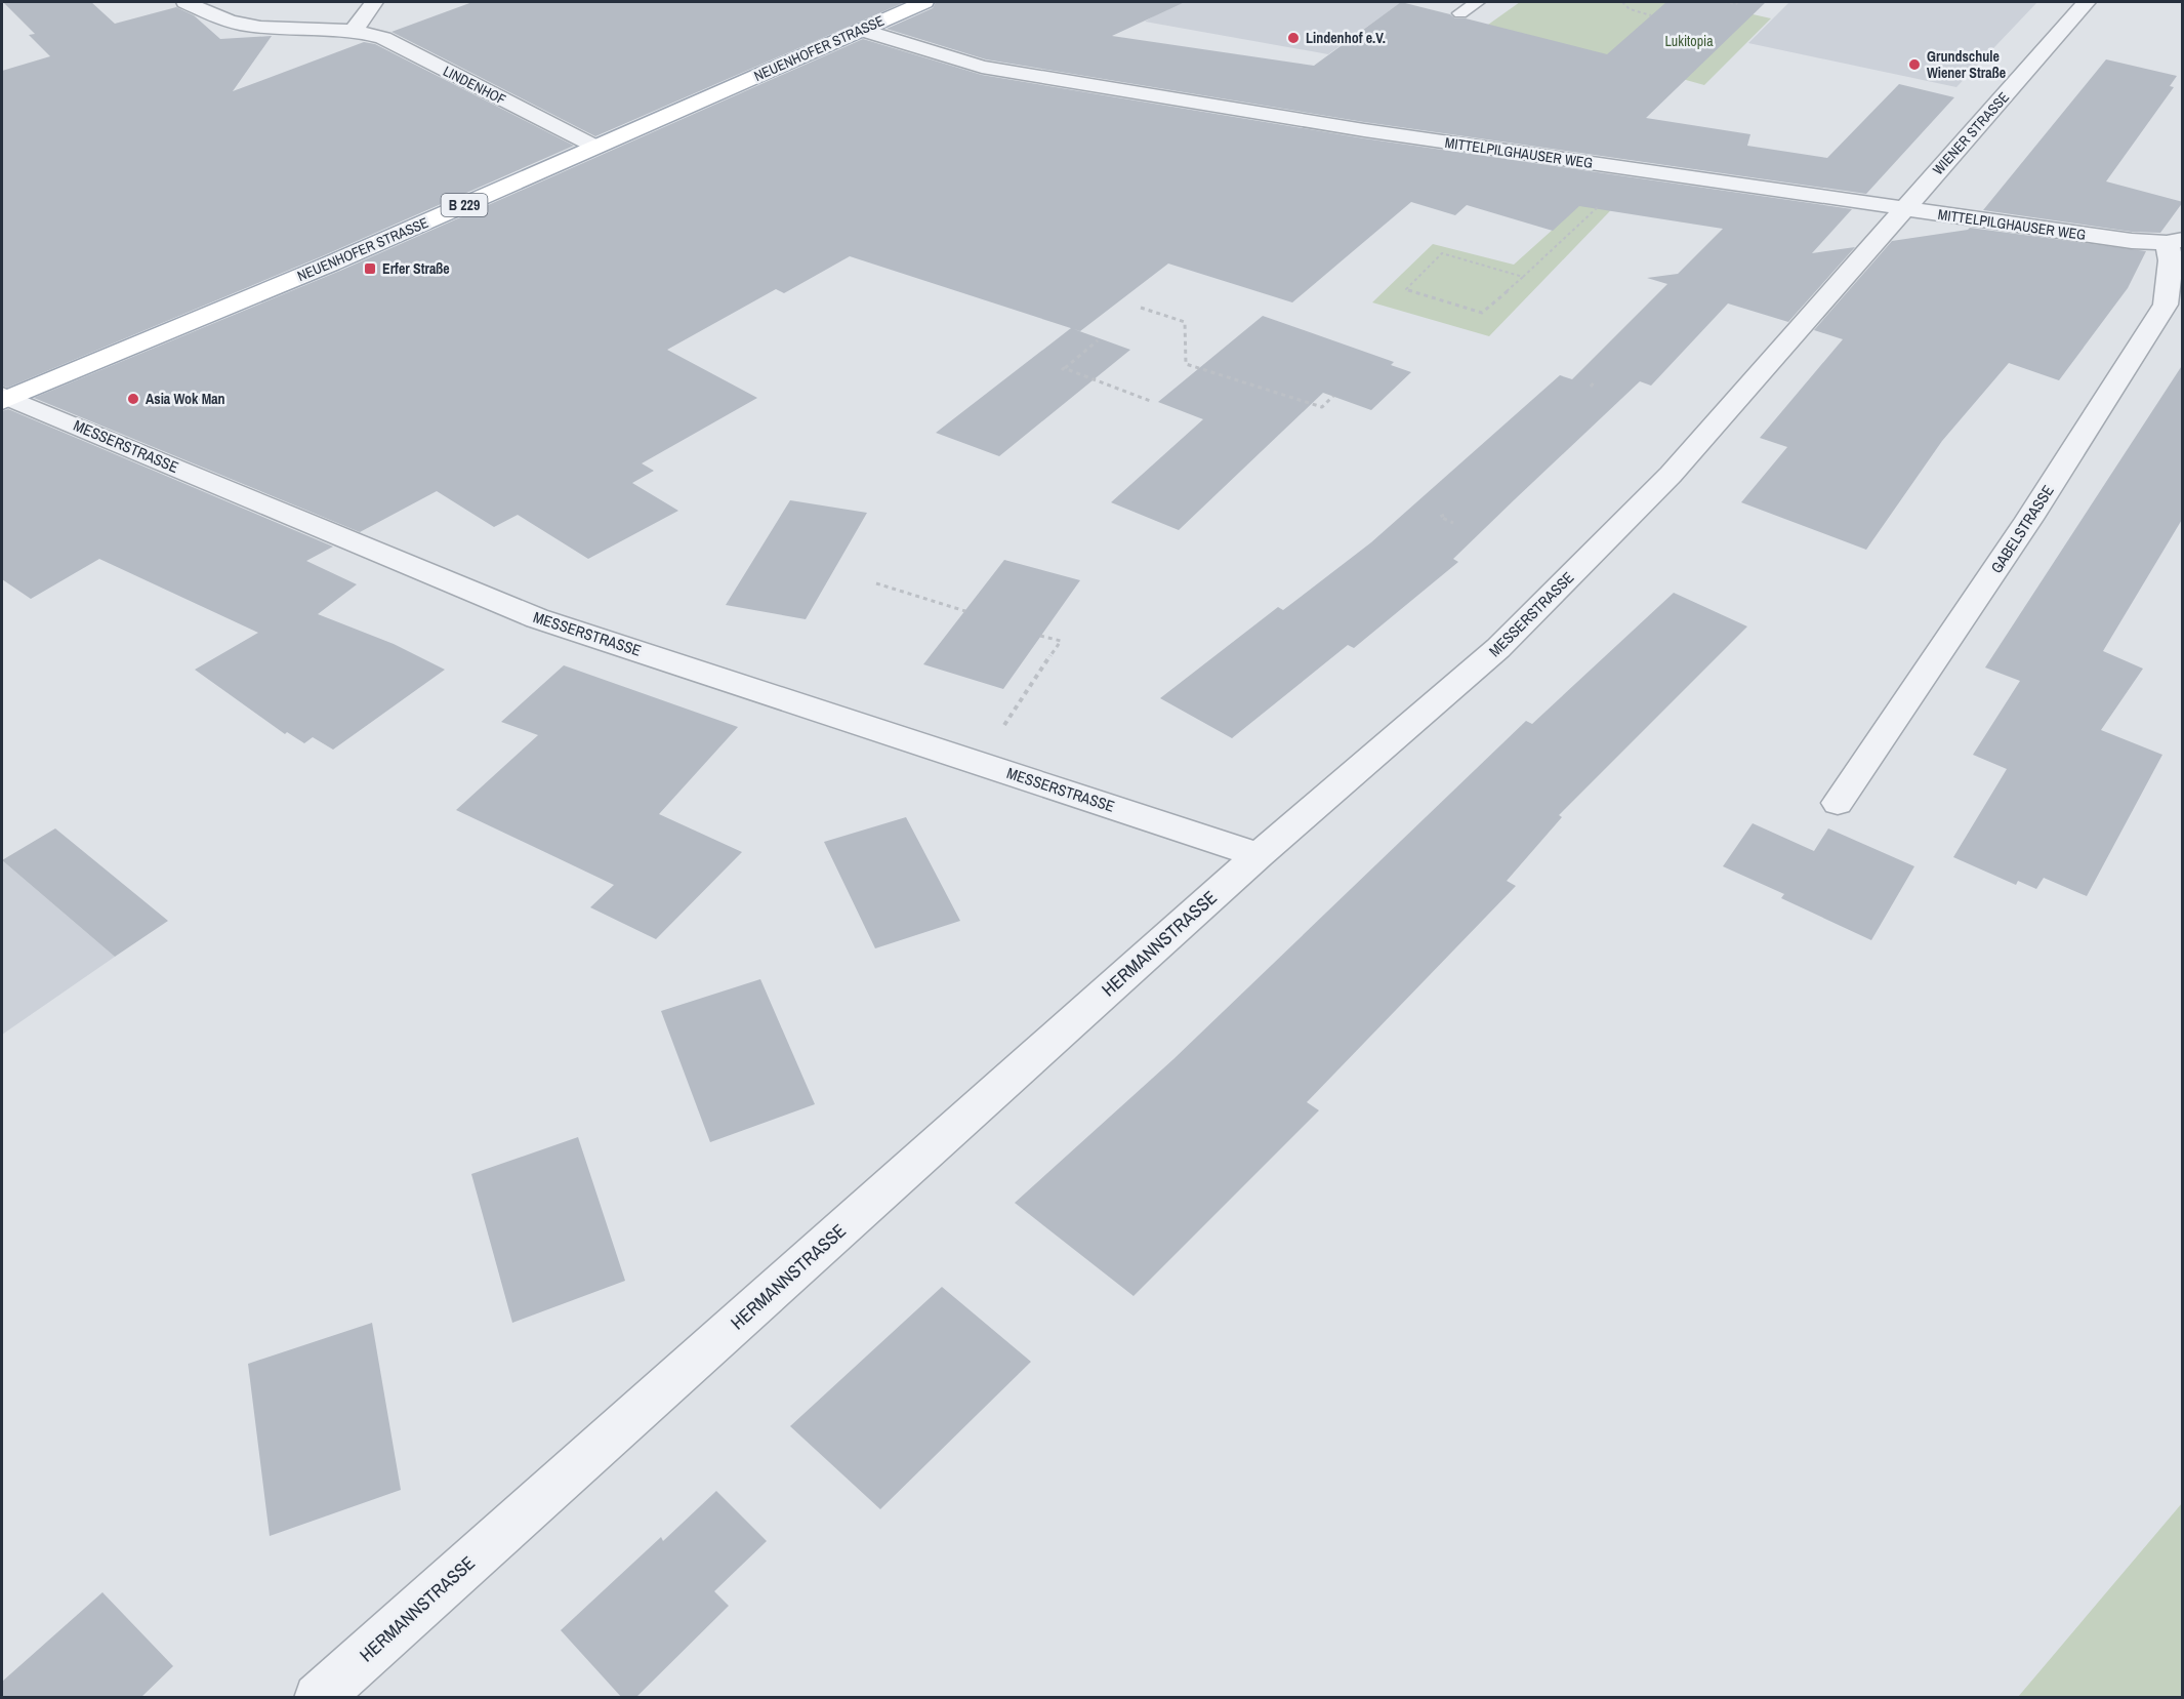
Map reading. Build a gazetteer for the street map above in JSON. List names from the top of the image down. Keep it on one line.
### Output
{"streets":{"main road":["NEUENHOFER STRASSE","B 229"],"street":["LINDENHOF","WIENER STRASSE","MITTELPILGHAUSER WEG","MESSERSTRASSE","GABELSTRASSE","HERMANNSTRASSE"]},"crossings":[["NEUENHOFER STRASSE","LINDENHOF"],["NEUENHOFER STRASSE","MITTELPILGHAUSER WEG"],["NEUENHOFER STRASSE","MESSERSTRASSE"],["WIENER STRASSE","MITTELPILGHAUSER WEG"],["WIENER STRASSE","MESSERSTRASSE"],["MITTELPILGHAUSER WEG","MESSERSTRASSE"],["MITTELPILGHAUSER WEG","GABELSTRASSE"],["MESSERSTRASSE","HERMANNSTRASSE"]],"parks":["Lukitopia"],"places":{"other":["Lindenhof e.V.","Grundschule Wiener Straße","Asia Wok Man"],"transit":["Erfer Straße"]}}
